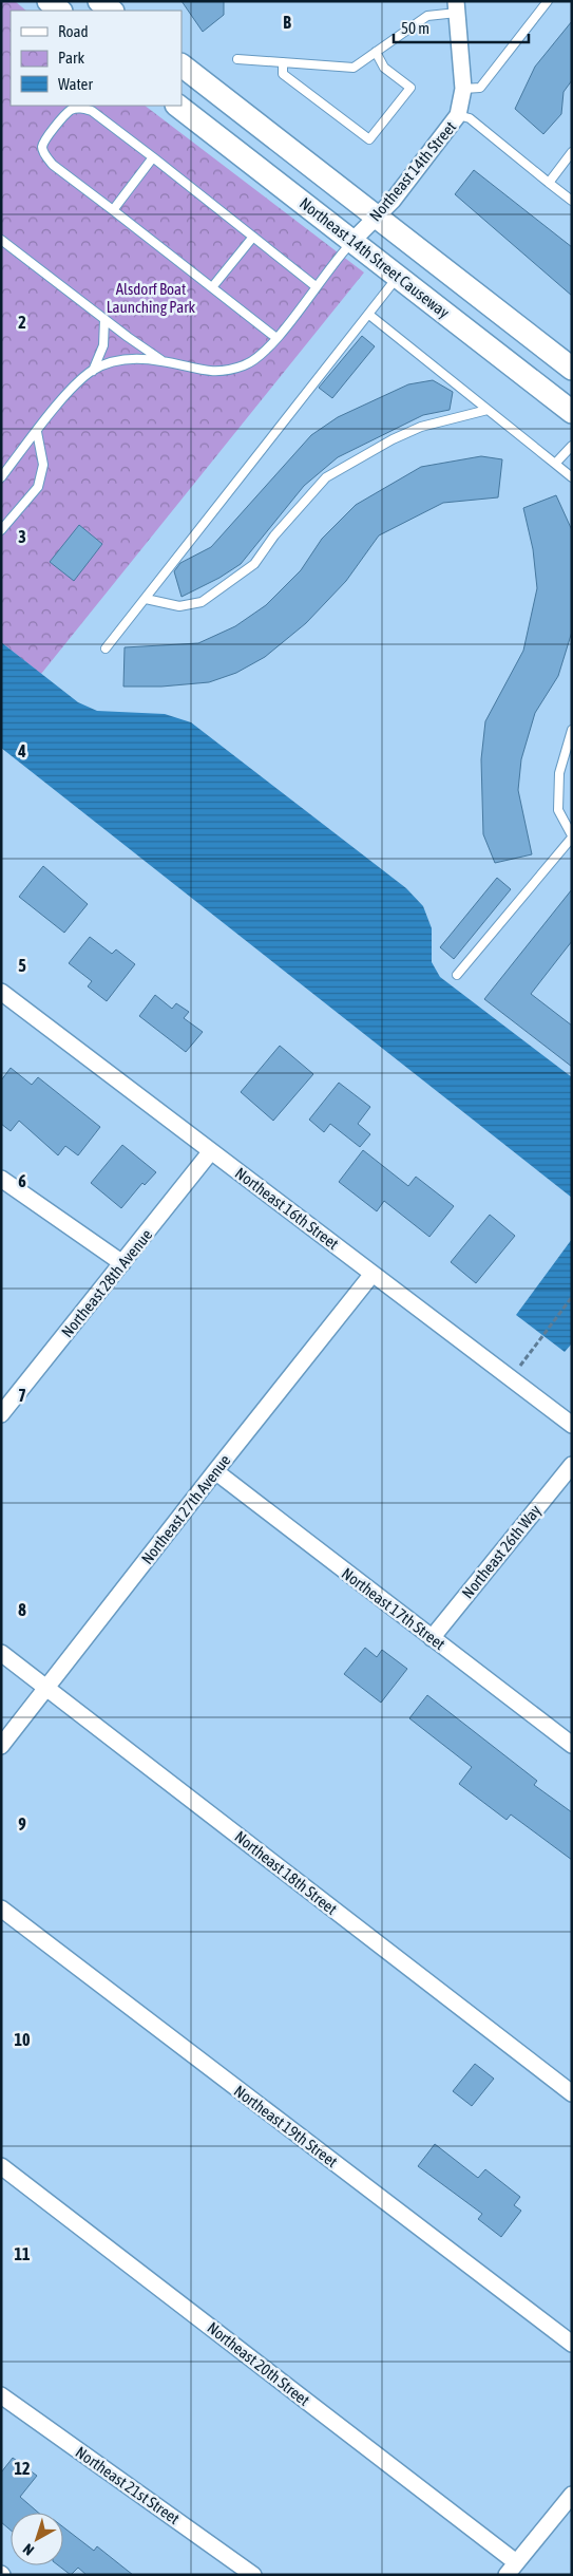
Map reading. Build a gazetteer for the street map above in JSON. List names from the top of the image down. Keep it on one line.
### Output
{"streets":{"main road":["Northeast 14th Street Causeway"],"street":["Northeast 14th Street","Northeast 16th Street","Northeast 28th Avenue","Northeast 27th Avenue","Northeast 26th Way","Northeast 17th Street","Northeast 18th Street","Northeast 19th Street","Northeast 20th Street","Northeast 21st Street"]},"crossings":[["Northeast 14th Street","Northeast 14th Street Causeway"],["Northeast 16th Street","Northeast 28th Avenue"],["Northeast 16th Street","Northeast 27th Avenue"],["Northeast 27th Avenue","Northeast 17th Street"],["Northeast 27th Avenue","Northeast 18th Street"],["Northeast 26th Way","Northeast 17th Street"]],"parks":["Alsdorf Boat Launching Park"],"legend":["Road","Park","Water"],"scale_bar":"50 m","north":"bottom left","grid":{"columns":["B"],"rows":["2","3","4","5","6","7","8","9","10","11","12"]}}
